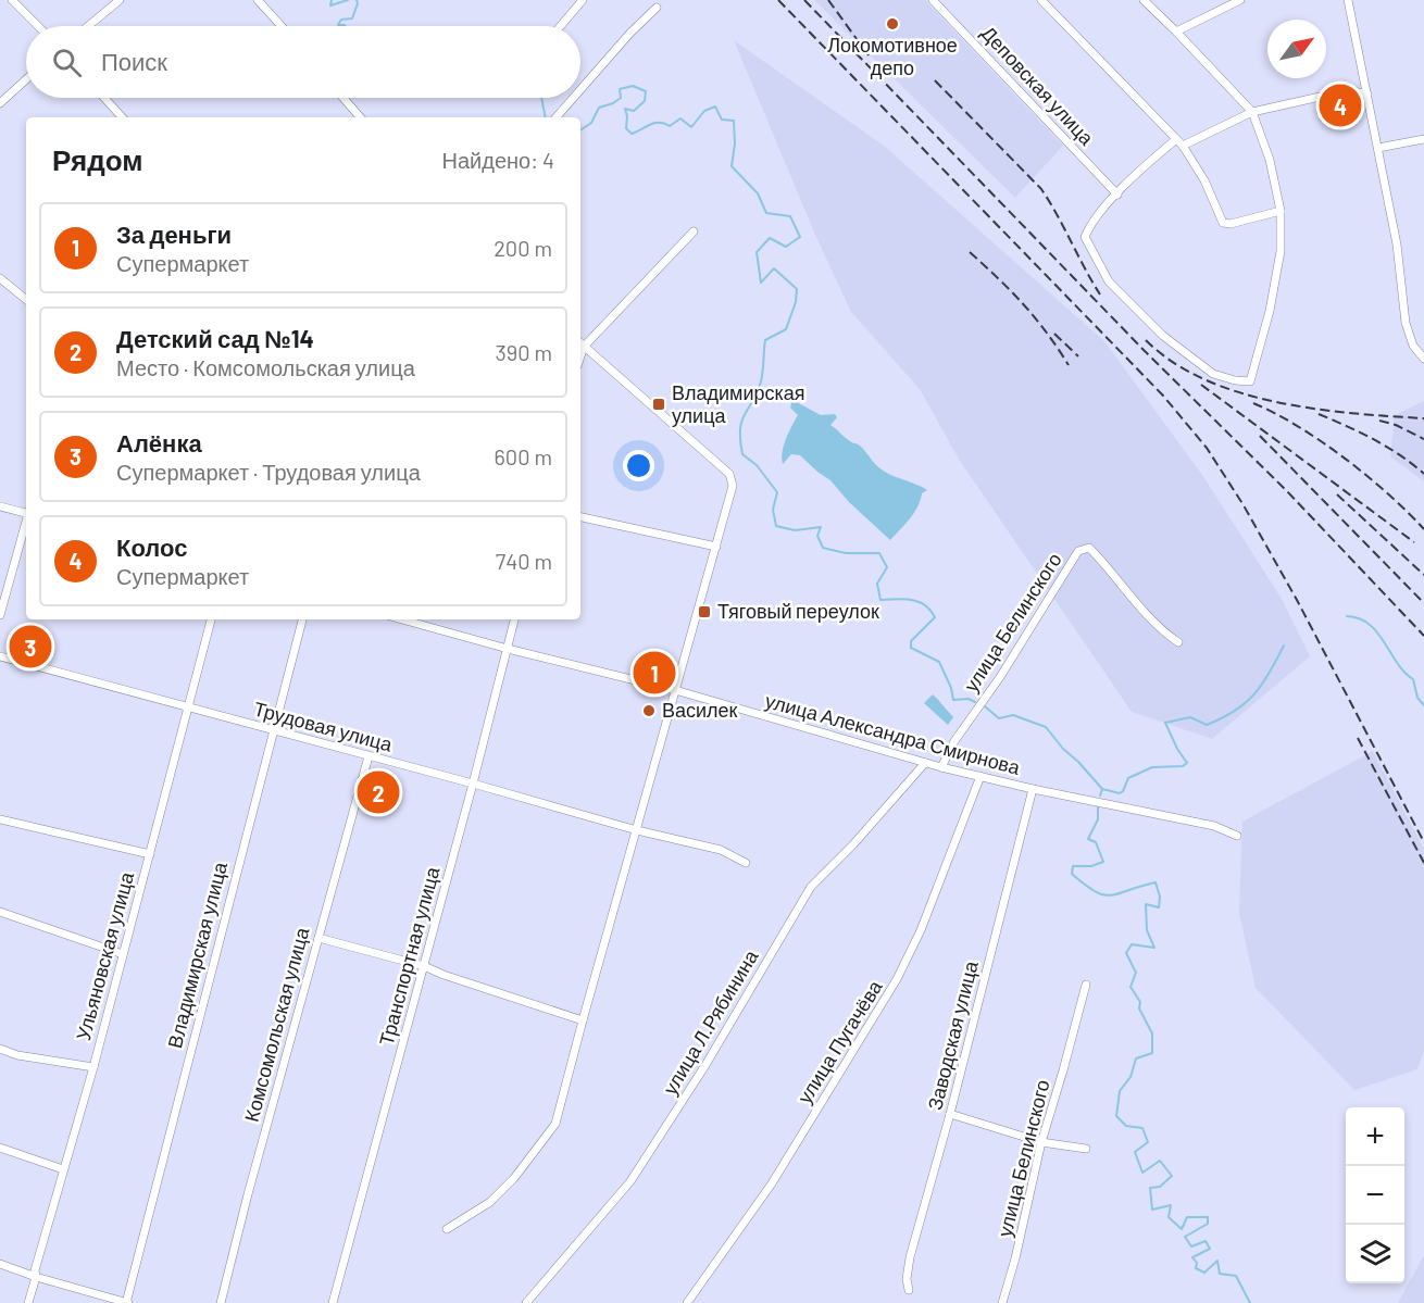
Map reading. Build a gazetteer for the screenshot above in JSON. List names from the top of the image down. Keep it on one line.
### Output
{"streets":{"street":["Деповская улица","улица Белинского","Трудовая улица","улица Александра Смирнова","Владимирская улица","Ульяновская улица","Транспортная улица","улица Л.Рябинина","Комсомольская улица","Заводская улица","улица Пугачёва"]},"crossings":[["улица Белинского","улица Александра Смирнова"],["Трудовая улица","Владимирская улица"],["Трудовая улица","Ульяновская улица"],["Трудовая улица","Транспортная улица"],["Трудовая улица","Комсомольская улица"],["улица Александра Смирнова","Транспортная улица"],["улица Александра Смирнова","улица Л.Рябинина"],["улица Александра Смирнова","Заводская улица"],["улица Александра Смирнова","улица Пугачёва"]],"places":{"other":["Локомотивное депо","Василек"],"transit":["Владимирская улица","Тяговый переулок"]},"north":"top right","page":{"search":"Поиск","pins":["4","3","1","2"],"heading":["Рядом","Найдено: 4"],"list":[{"mark":"1","name":"За деньги","note":"Супермаркет","value":"200 m"},{"mark":"2","name":"Детский сад №14","note":"Место · Комсомольская улица","value":"390 m"},{"mark":"3","name":"Алёнка","note":"Супермаркет · Трудовая улица","value":"600 m"},{"mark":"4","name":"Колос","note":"Супермаркет","value":"740 m"}],"map_buttons":["+","−"]}}
